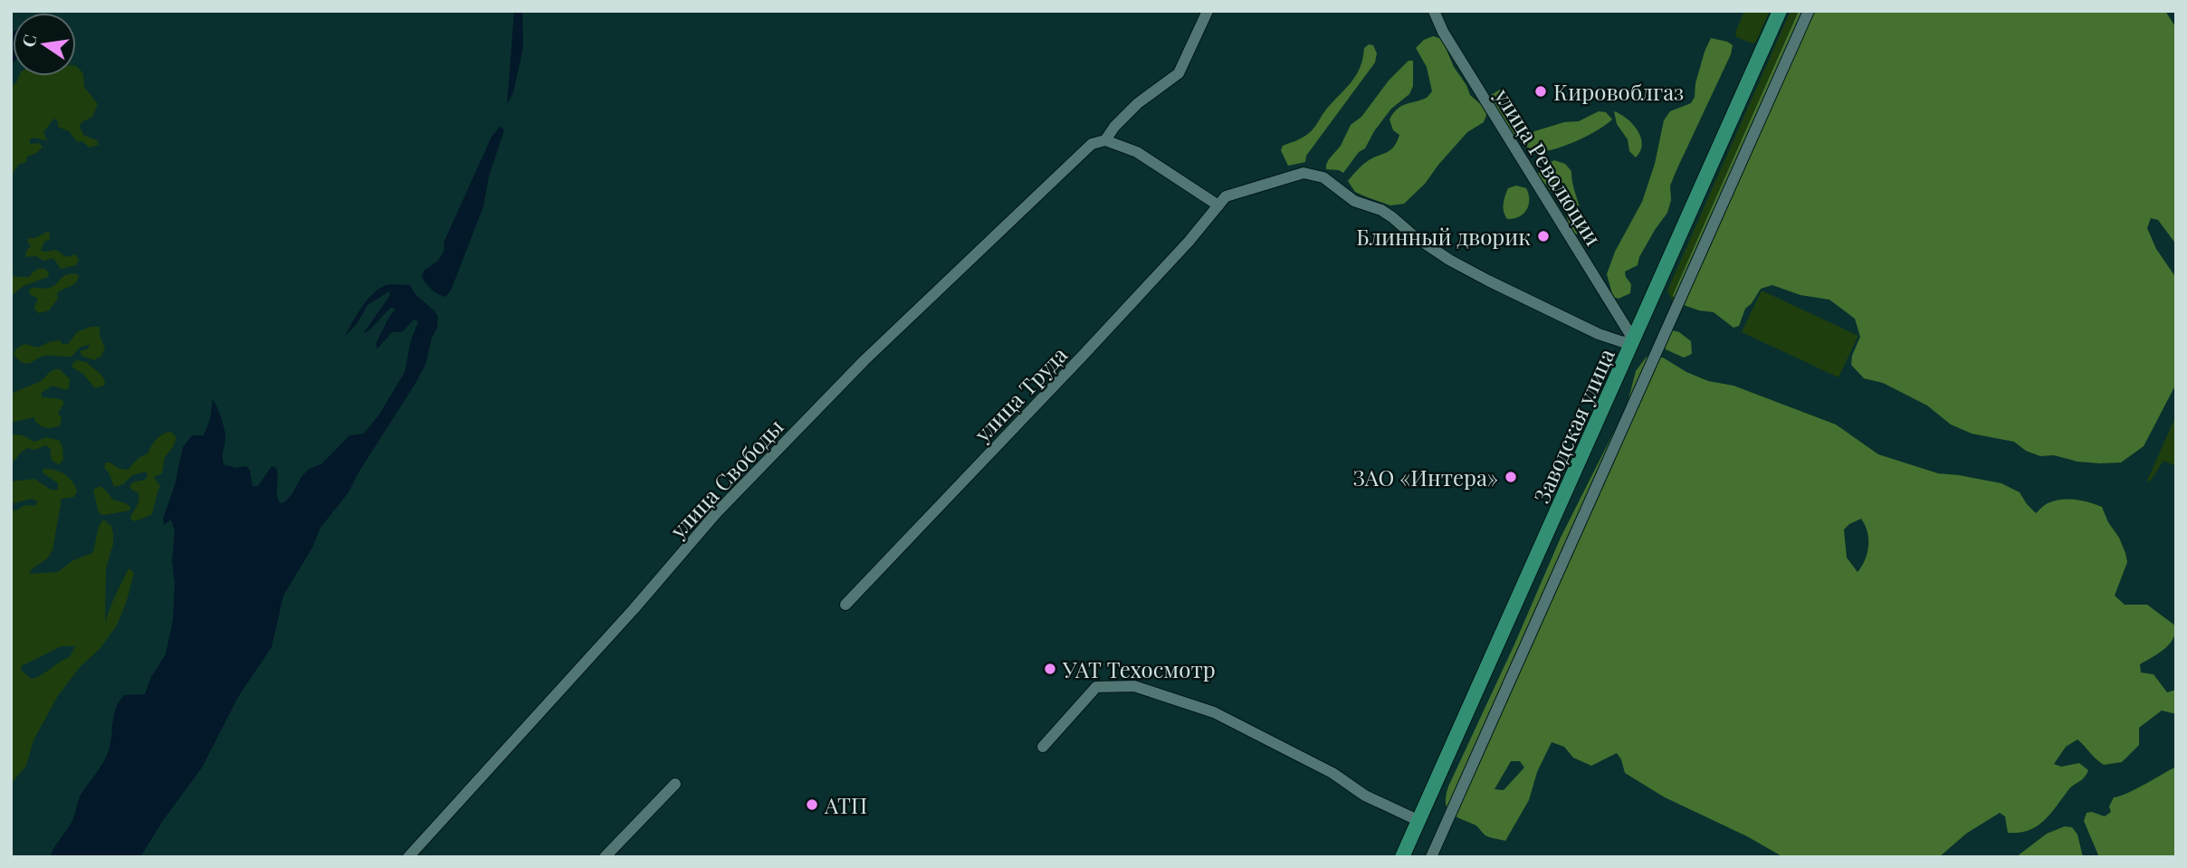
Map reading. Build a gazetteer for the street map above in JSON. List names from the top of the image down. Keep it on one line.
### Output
{"streets":{"main road":["Заводская улица"],"street":["улица Революции","улица Труда","улица Свободы"]},"crossings":[["улица Революции","Заводская улица"]],"places":["Кировоблгаз","Блинный дворик","ЗАО «Интера»","УАТ Техосмотр","АТП"],"north":"left"}
